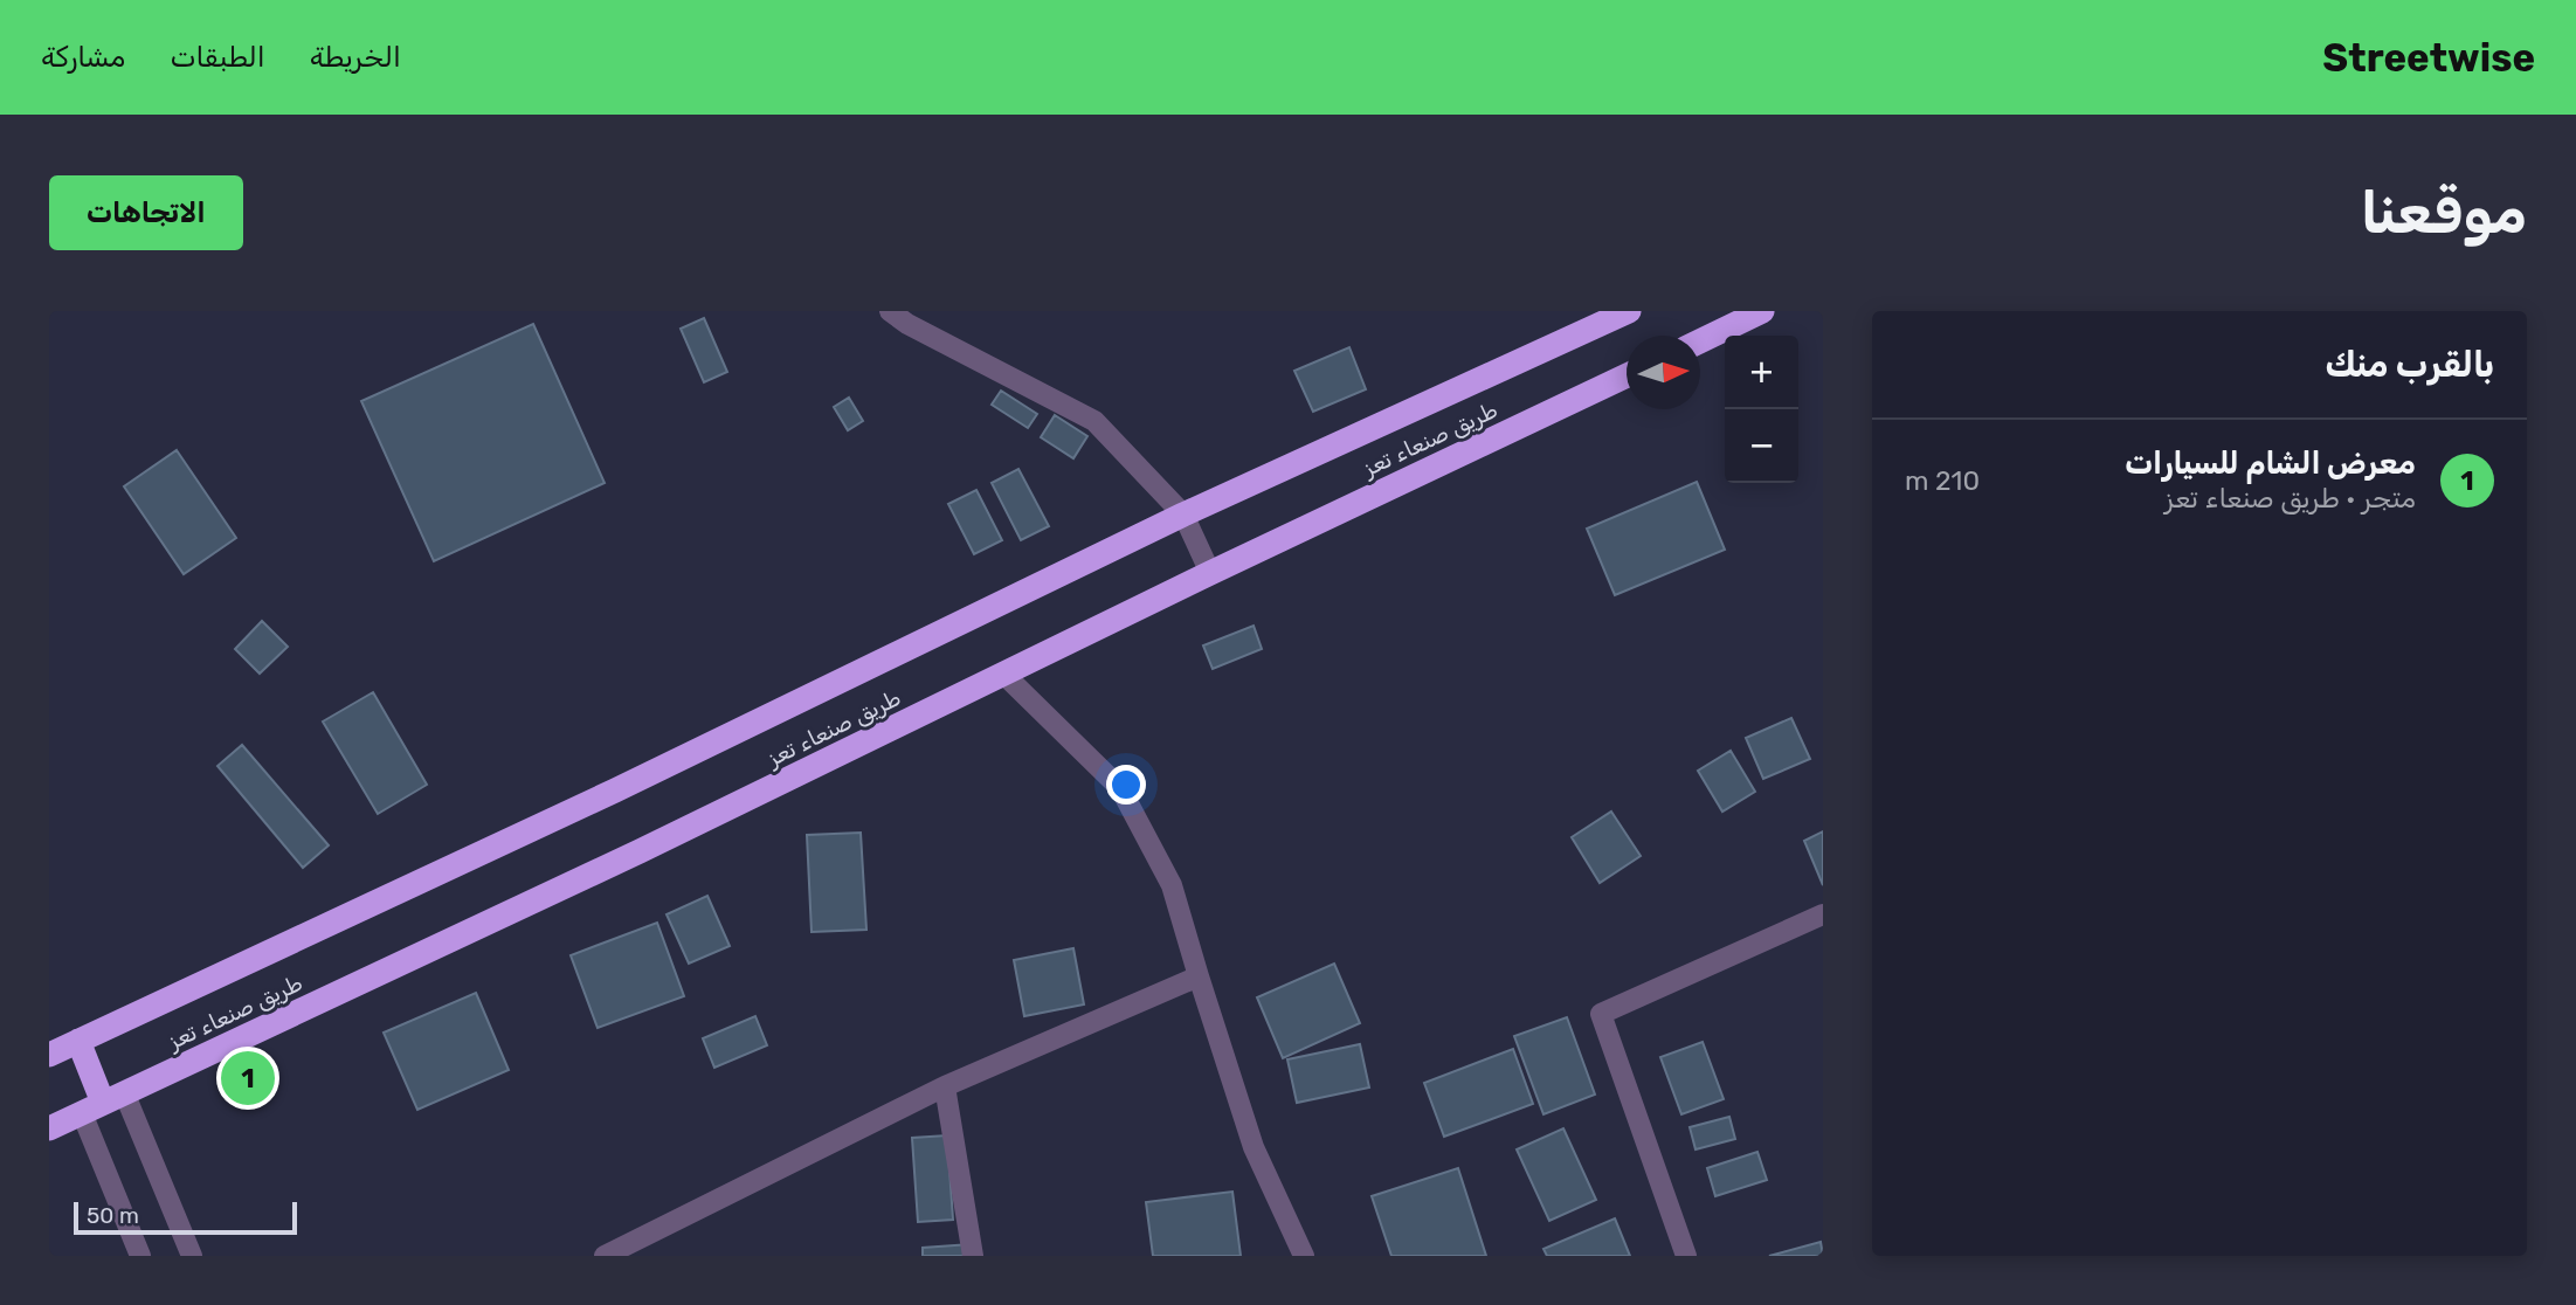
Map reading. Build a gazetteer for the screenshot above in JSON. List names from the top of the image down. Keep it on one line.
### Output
{"streets":{"highway":["طريق صنعاء تعز"]},"scale_bar":"50 m","north":"right","page":{"header":"Streetwise","nav":["الخريطة","الطبقات","مشاركة"],"buttons":"الاتجاهات","title":"موقعنا","heading":"بالقرب منك","map_buttons":["+","−"],"list":[{"mark":"1","name":"معرض الشام للسيارات","note":"متجر · طريق صنعاء تعز","value":"210 m"}],"pins":"1","scale":"50 m"}}
